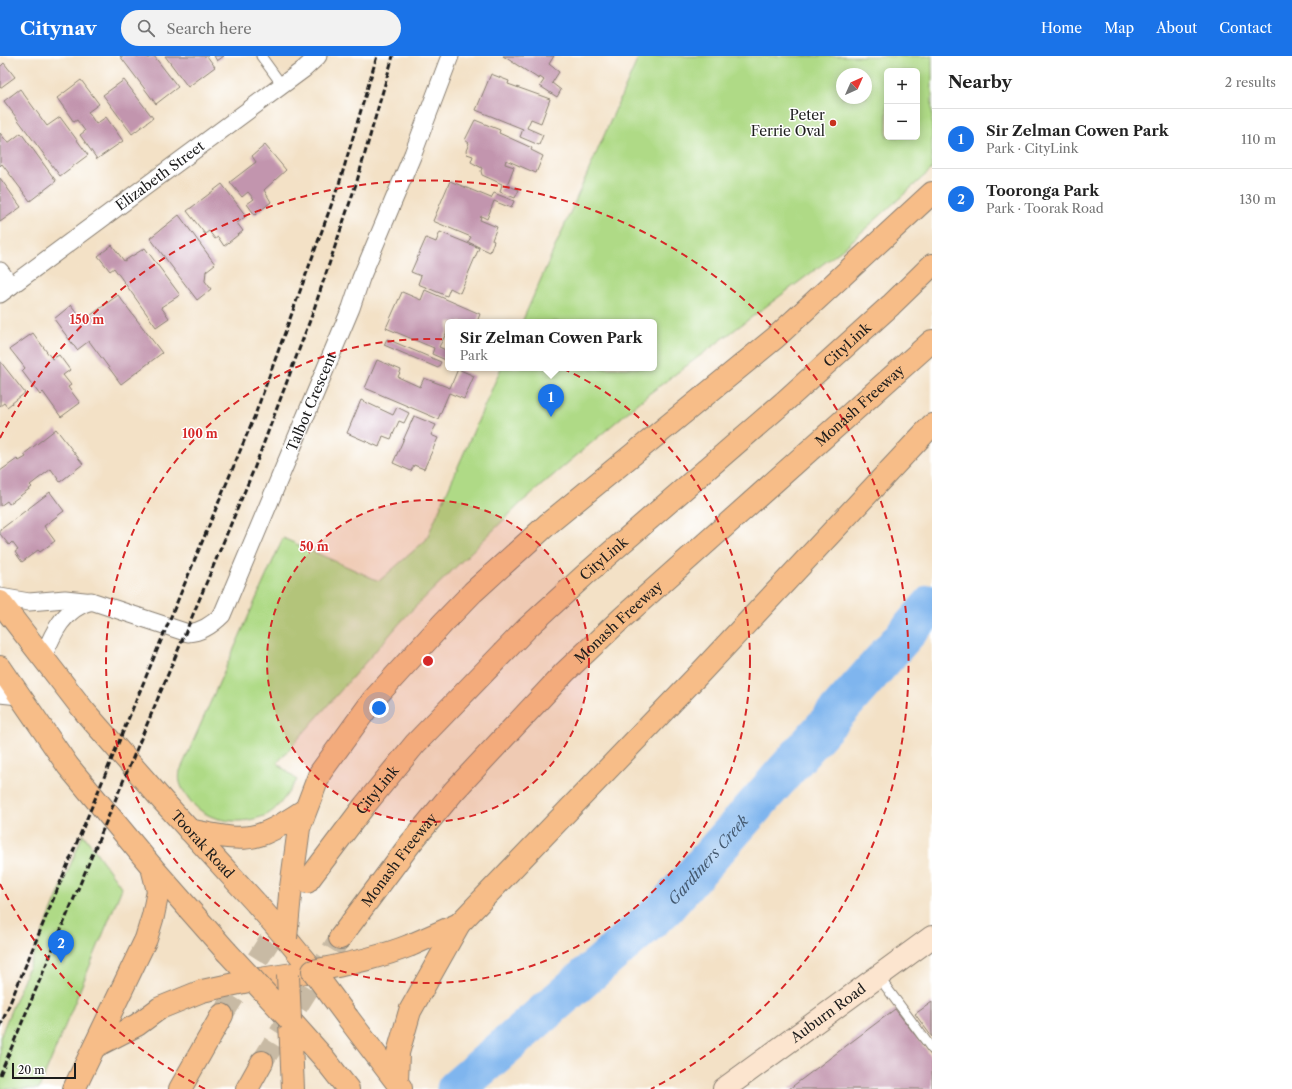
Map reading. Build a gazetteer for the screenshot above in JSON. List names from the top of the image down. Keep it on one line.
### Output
{"streets":{"main road":["CityLink","Monash Freeway","Toorak Road","Auburn Road"],"street":["Elizabeth Street","Talbot Crescent"]},"water":["Gardiners Creek"],"places":["Peter Ferrie Oval"],"scale_bar":"20 m","north":"top right","page":{"header":"Citynav","search":"Search here","nav":["Home","Map","About","Contact"],"heading":["Nearby","2 results"],"map_buttons":["+","−"],"list":[{"mark":"1","name":"Sir Zelman Cowen Park","note":"Park · CityLink","value":"110 m"},{"mark":"2","name":"Tooronga Park","note":"Park · Toorak Road","value":"130 m"}],"popup":["Sir Zelman Cowen Park","Park"],"pins":["1","2"],"scale":"20 m"},"rings":["150 m","100 m","50 m"]}
